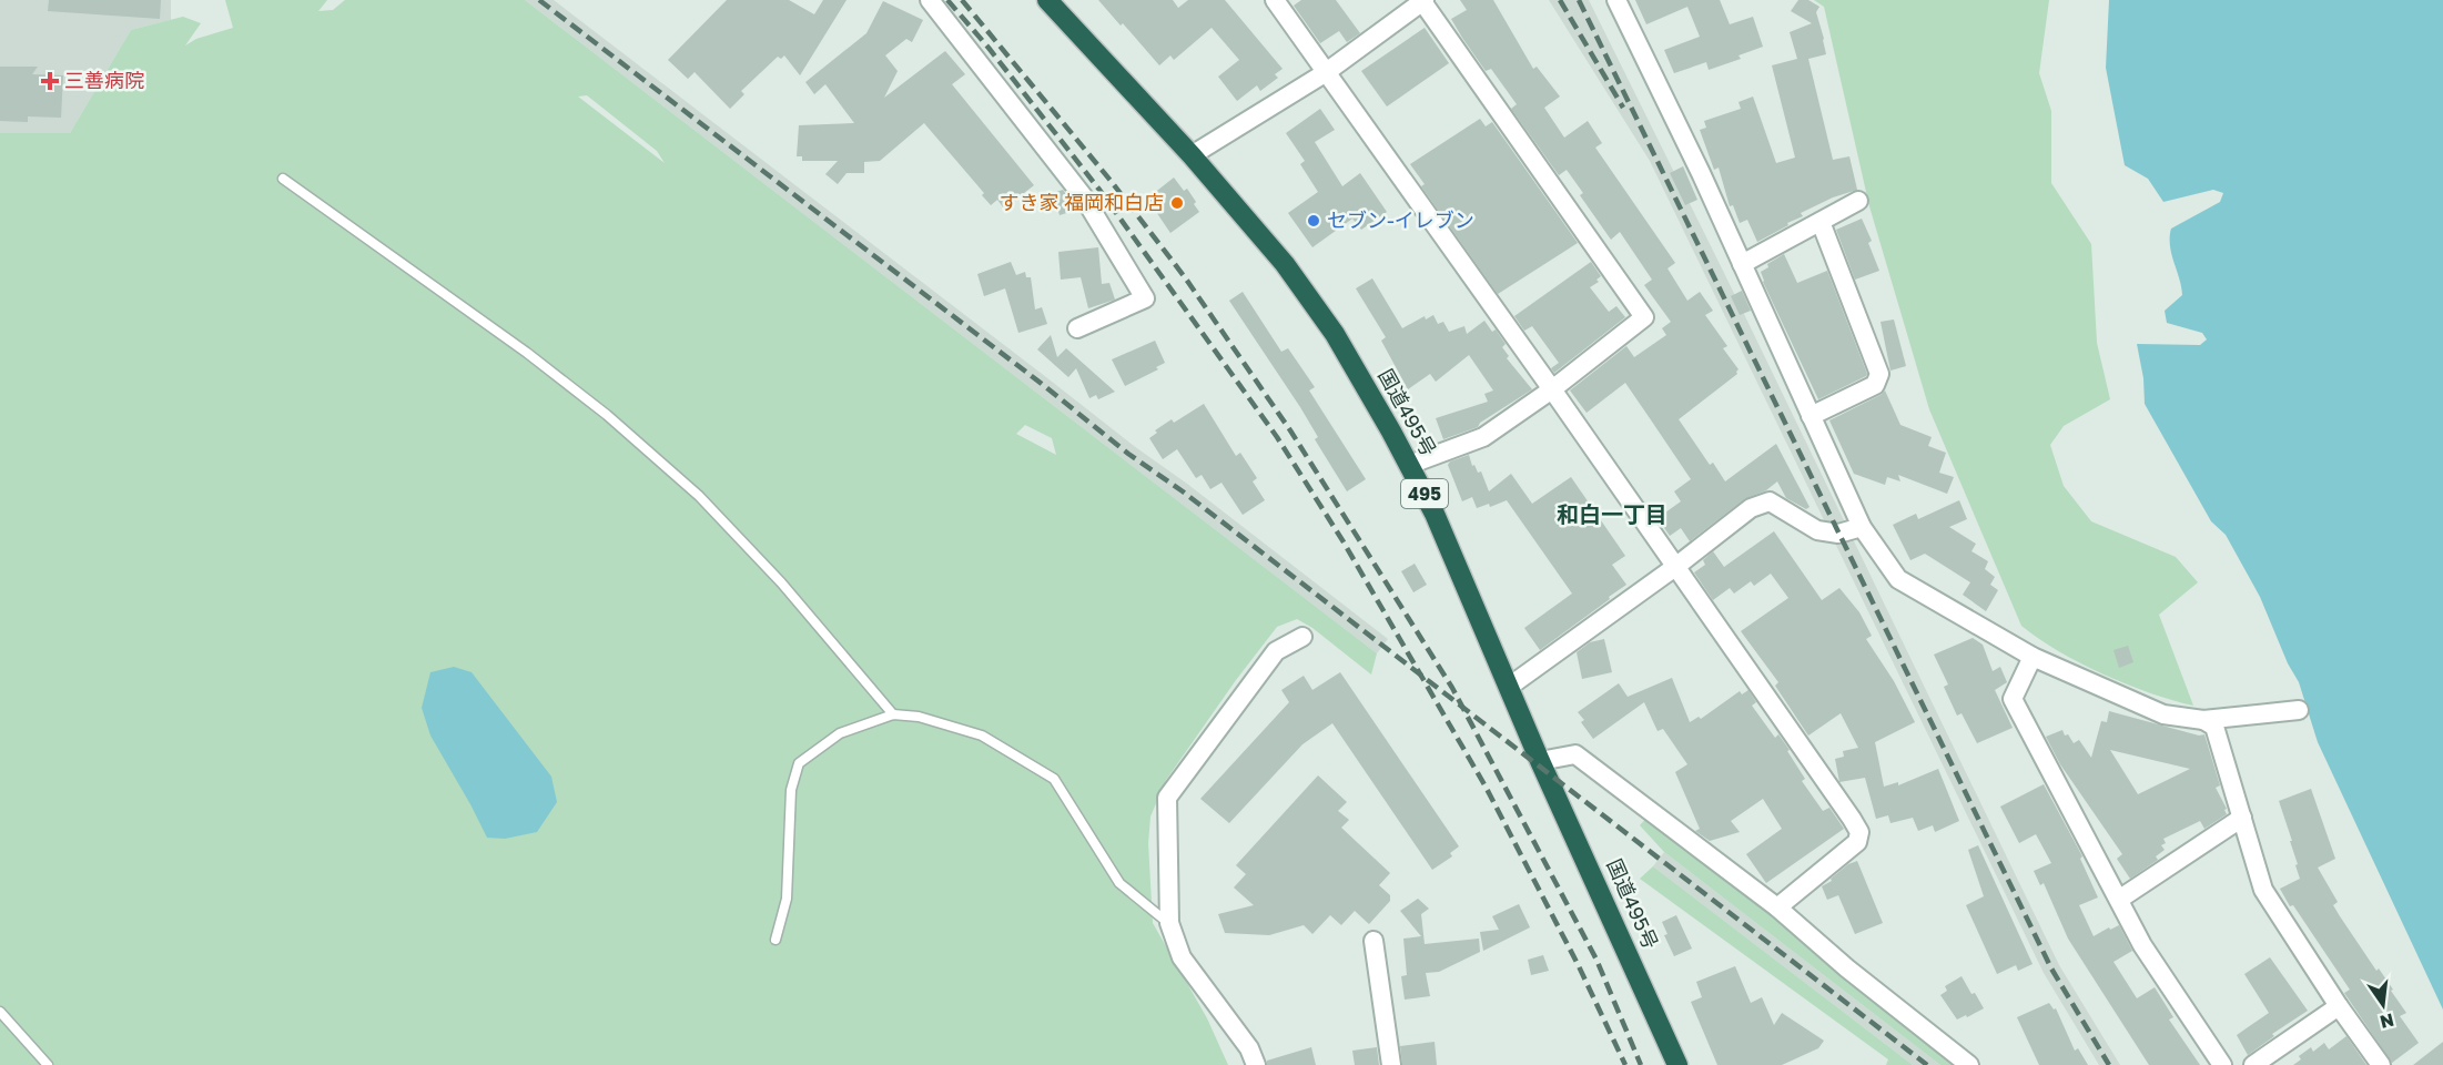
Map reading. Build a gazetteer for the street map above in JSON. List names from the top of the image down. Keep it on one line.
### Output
{"streets":{"highway":["国道495号","495"]},"districts":["和白一丁目"],"places":{"health":["三善病院"],"other":["すき家 福岡和白店","セブン-イレブン"]},"north":"bottom"}
